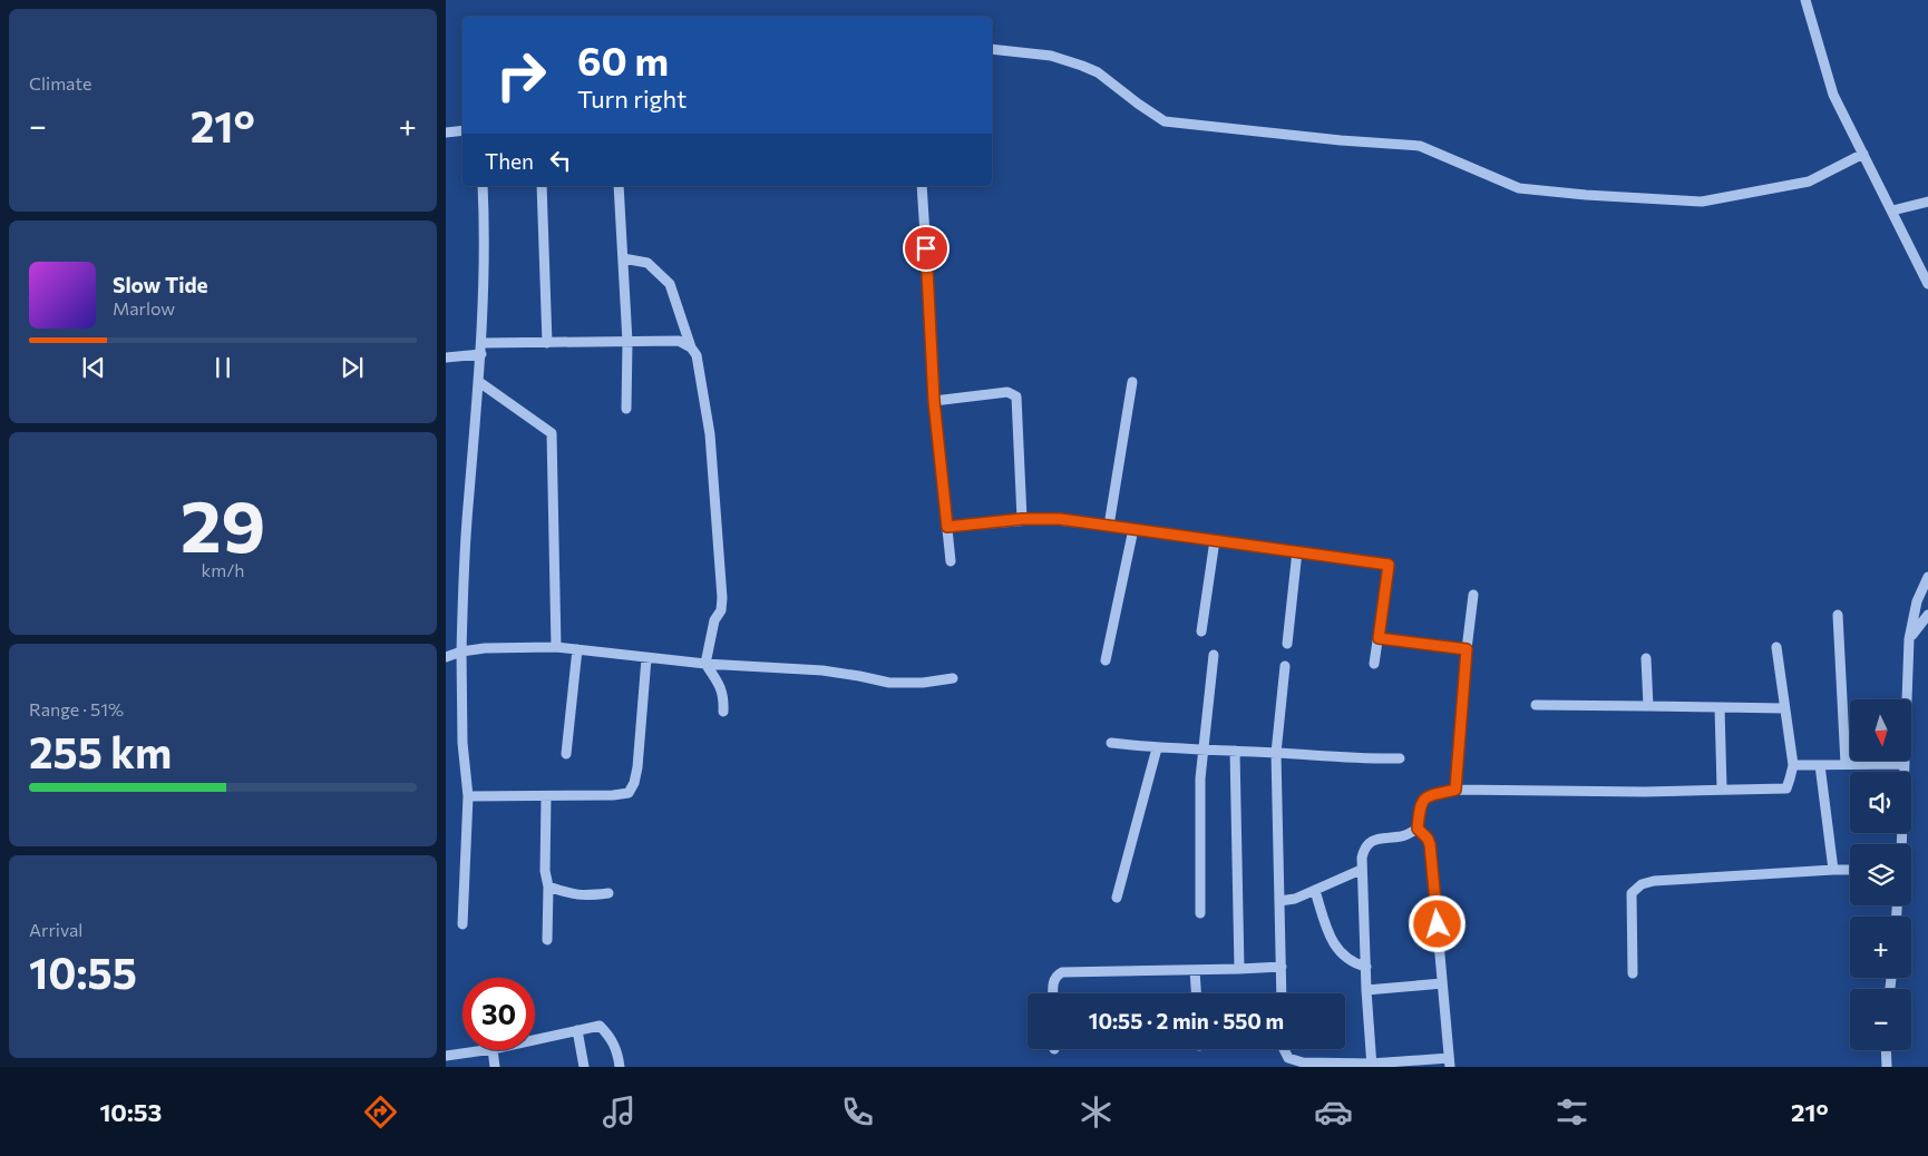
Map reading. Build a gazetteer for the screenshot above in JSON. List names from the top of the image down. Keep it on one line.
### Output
{"north":"bottom","page":{"tile":["Climate",["29","km/h"],["Range · 51%","255 km"],["Arrival","10:55"]],"turn":["60 m","Turn right"],"heat":["−","21°","+"],"then":"Then","song":["Slow Tide","Marlow"],"map_buttons":["+","−"],"limit":"30","trip":"10:55 · 2 min · 550 m","tabs":["10:53","21°"]}}
